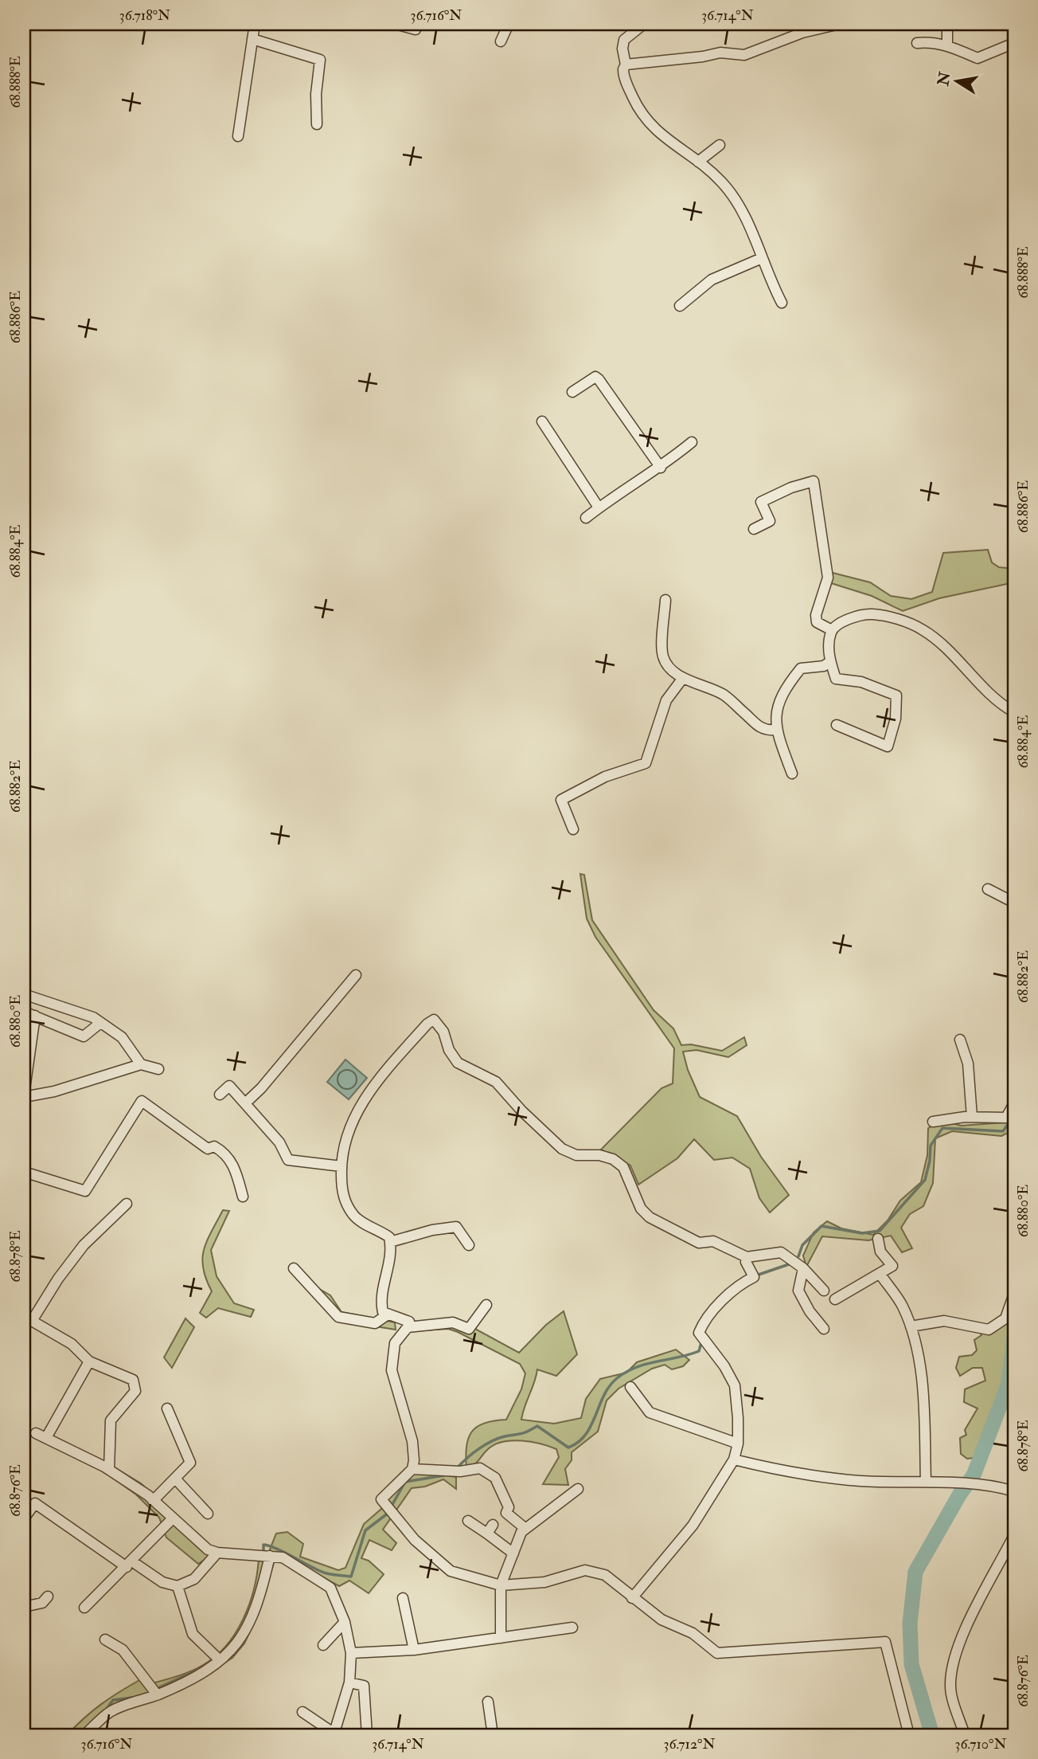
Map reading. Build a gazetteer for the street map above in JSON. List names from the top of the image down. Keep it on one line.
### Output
{"north":"left","coordinates":["36.718°N","36.716°N","36.714°N","68.888°E","68.886°E","68.884°E","68.882°E","68.880°E","68.878°E","68.876°E","36.712°N","36.710°N"]}
